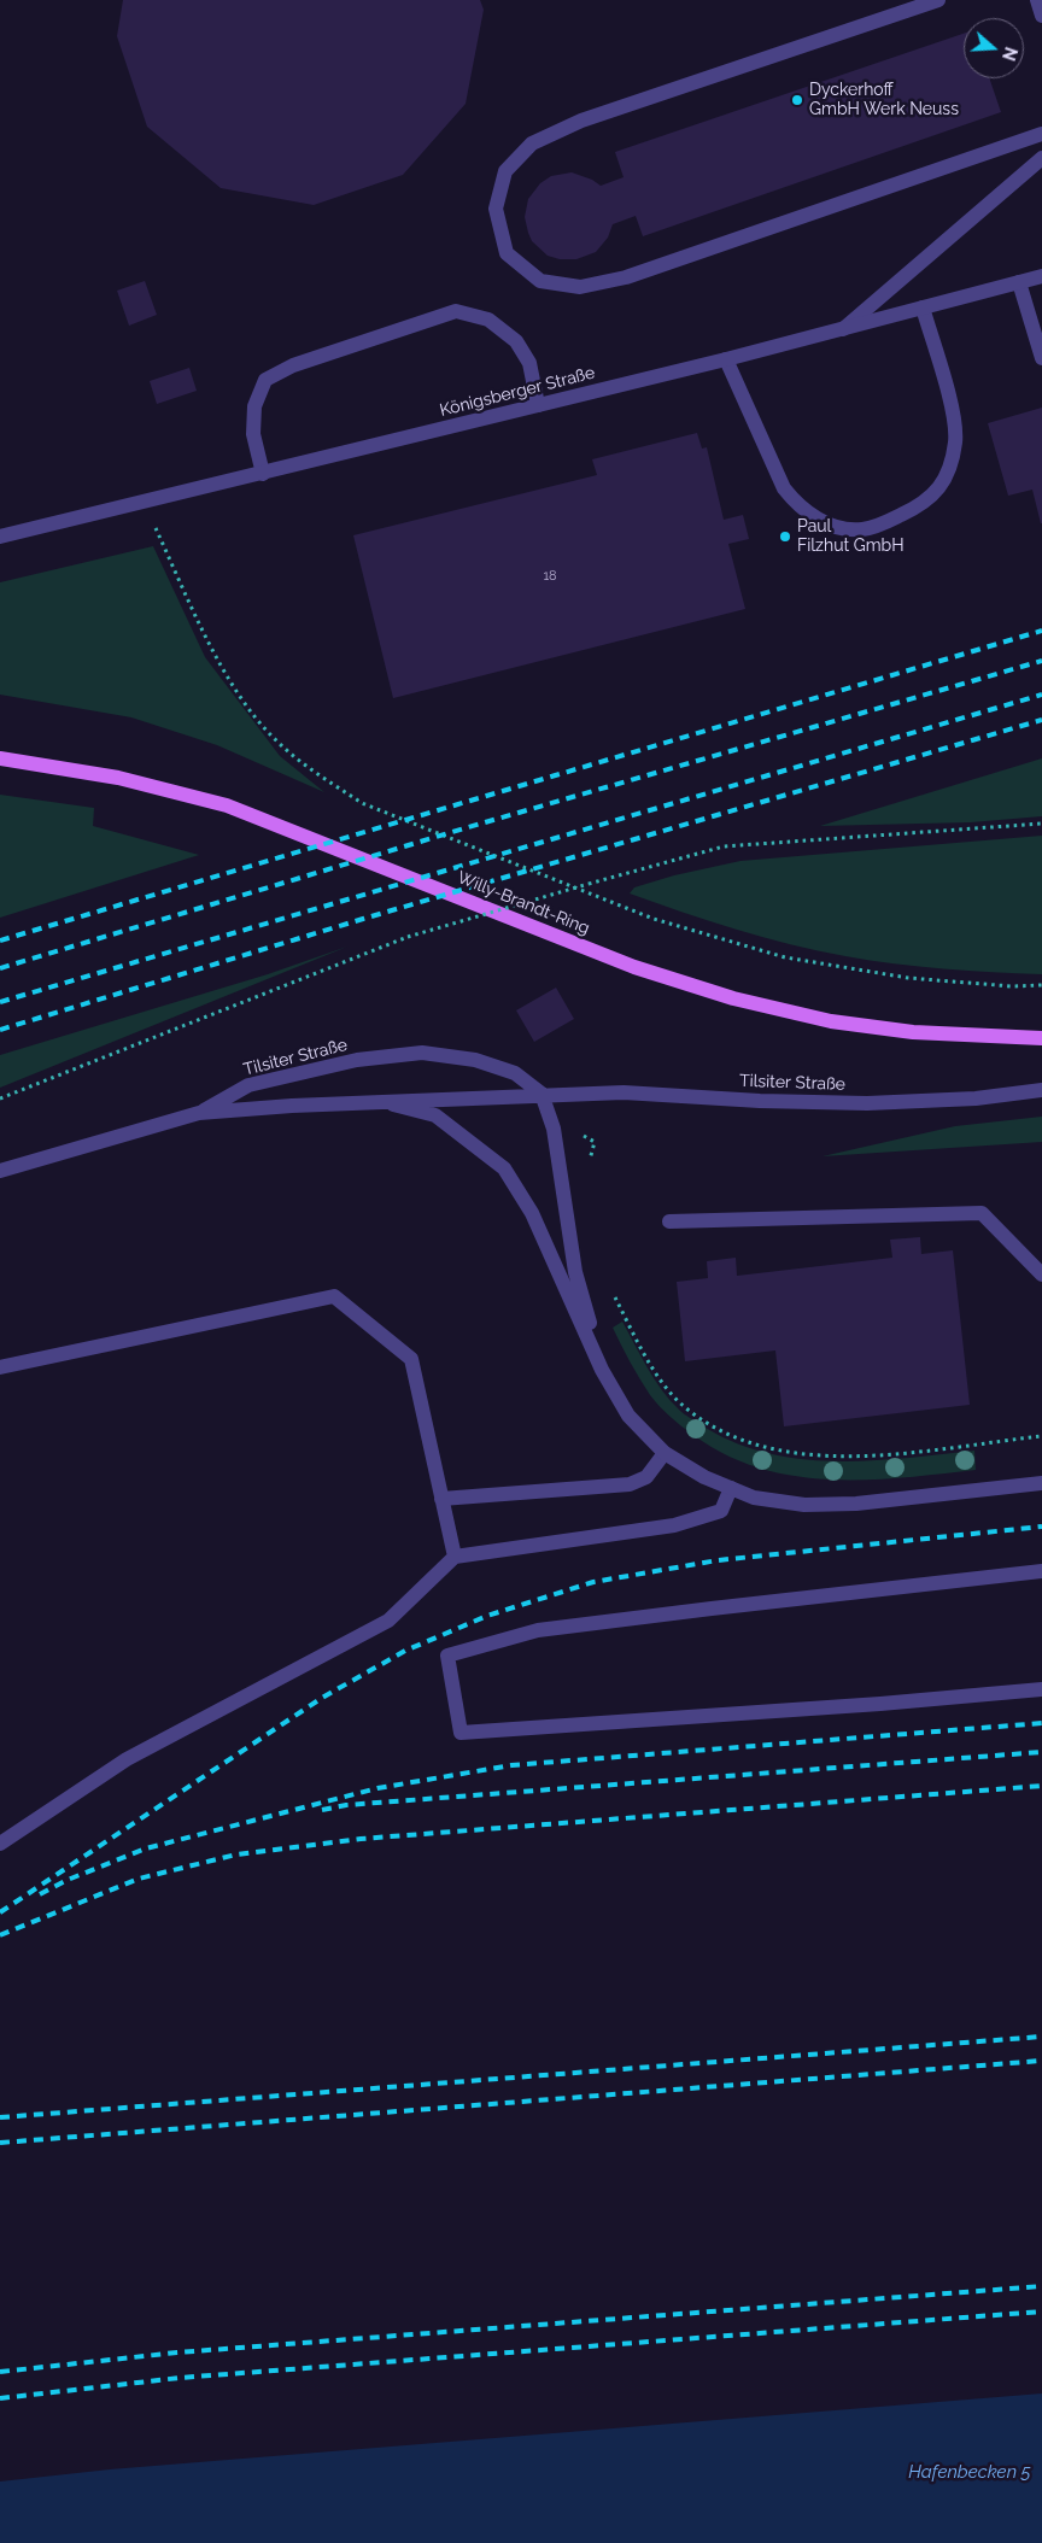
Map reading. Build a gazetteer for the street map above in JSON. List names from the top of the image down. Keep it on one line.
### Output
{"streets":{"main road":["Willy-Brandt-Ring"],"street":["Königsberger Straße","Tilsiter Straße"]},"water":["Hafenbecken 5"],"places":["Dyckerhoff GmbH Werk Neuss","Paul Filzhut GmbH"],"house_numbers":["18"],"north":"right"}
